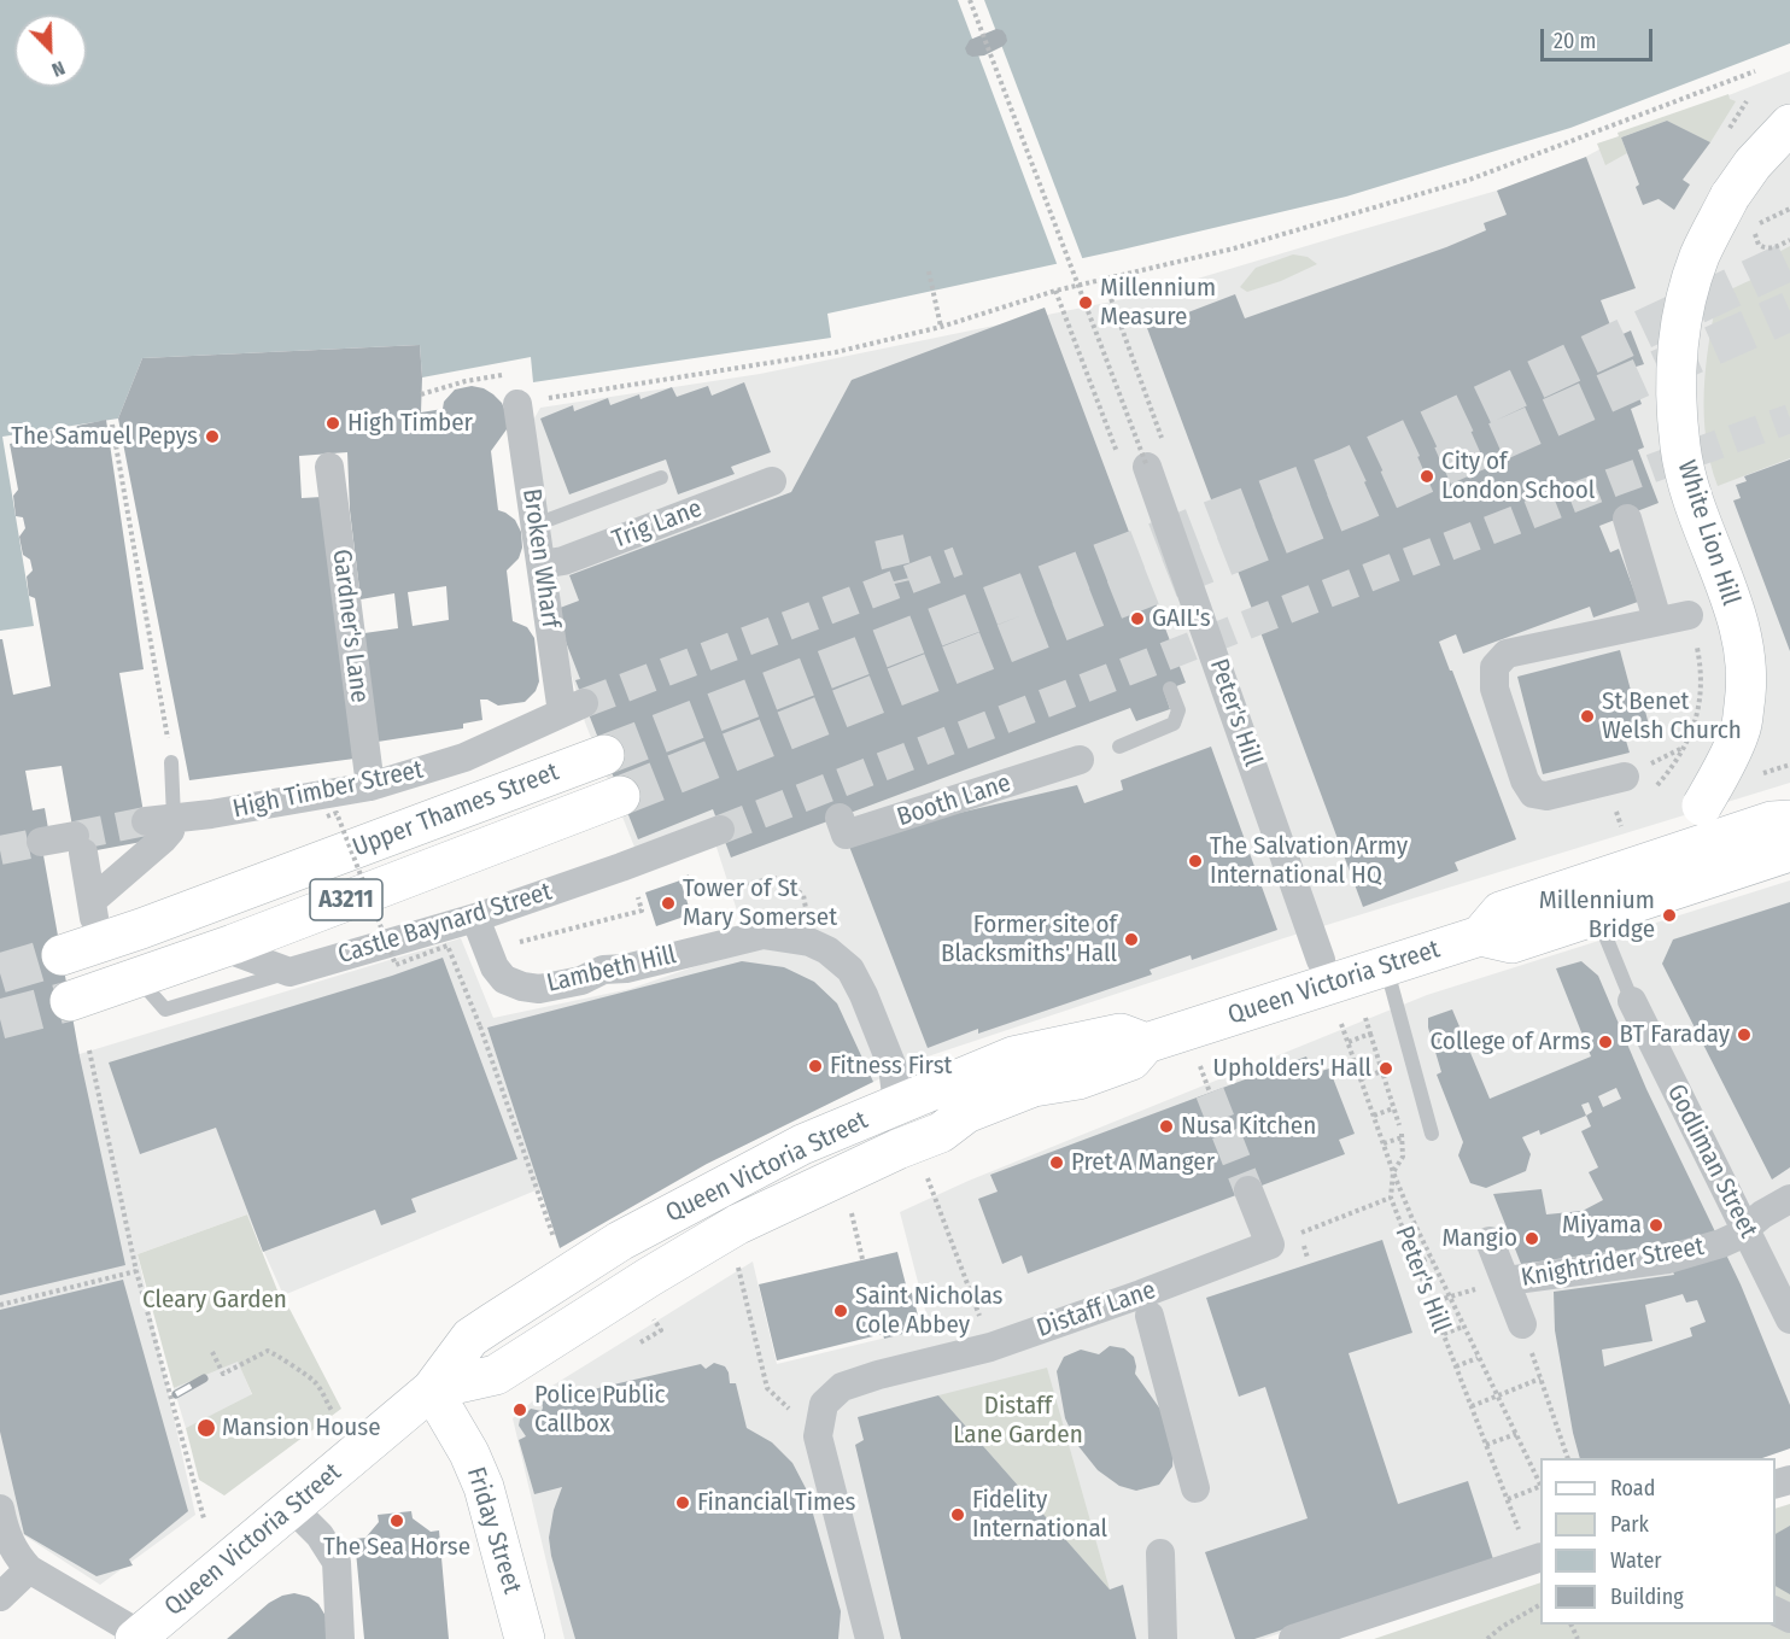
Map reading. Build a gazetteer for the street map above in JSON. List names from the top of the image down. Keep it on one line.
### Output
{"streets":{"street":["Trig Lane","White Lion Hill","Broken Wharf","Gardner's Lane","Peter's Hill","High Timber Street","Booth Lane","Upper Thames Street","A3211","Castle Baynard Street","Lambeth Hill","Queen Victoria Street","Godliman Street","Knightrider Street","Distaff Lane","Friday Street"]},"crossings":[["Trig Lane","Broken Wharf"],["White Lion Hill","Queen Victoria Street"],["Broken Wharf","High Timber Street"],["Gardner's Lane","High Timber Street"],["Upper Thames Street","Castle Baynard Street"],["Castle Baynard Street","Lambeth Hill"],["Lambeth Hill","Queen Victoria Street"],["Queen Victoria Street","Godliman Street"],["Queen Victoria Street","Friday Street"],["Godliman Street","Knightrider Street"]],"parks":["Cleary Garden","Distaff Lane Garden"],"places":["Millennium Measure","High Timber","The Samuel Pepys","City of London School","GAIL's","St Benet Welsh Church","The Salvation Army International HQ","Tower of St Mary Somerset","Millennium Bridge","Former site of Blacksmiths' Hall","BT Faraday","College of Arms","Fitness First","Upholders' Hall","Nusa Kitchen","Pret A Manger","Miyama","Mangio","Saint Nicholas Cole Abbey","Police Public Callbox","Mansion House","Financial Times","Fidelity International","The Sea Horse"],"legend":["Road","Park","Water","Building"],"scale_bar":"20 m","north":"bottom right"}
